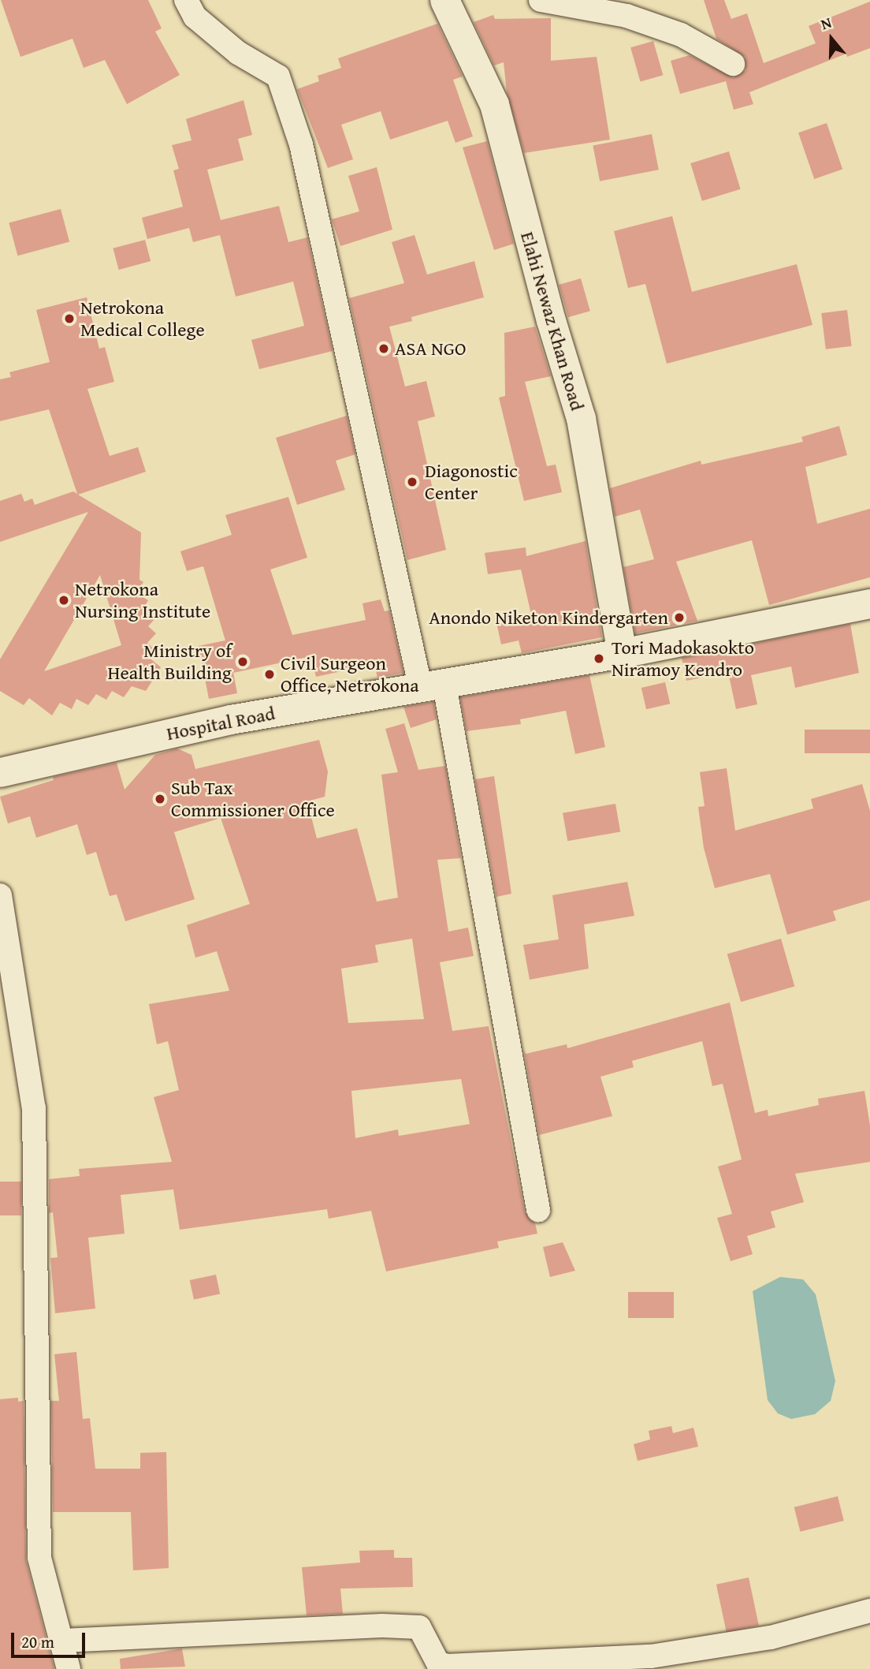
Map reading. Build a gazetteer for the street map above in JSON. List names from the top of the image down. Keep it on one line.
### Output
{"streets":{"street":["Elahi Newaz Khan Road","Hospital Road"]},"crossings":[["Elahi Newaz Khan Road","Hospital Road"]],"places":["Netrokona Medical College","ASA NGO","Diagonostic Center","Netrokona Nursing Institute","Anondo Niketon Kindergarten","Tori Madokasokto Niramoy Kendro","Ministry of Health Building","Civil Surgeon Office, Netrokona","Sub Tax Commissioner Office"],"scale_bar":"20 m","north":"top"}
